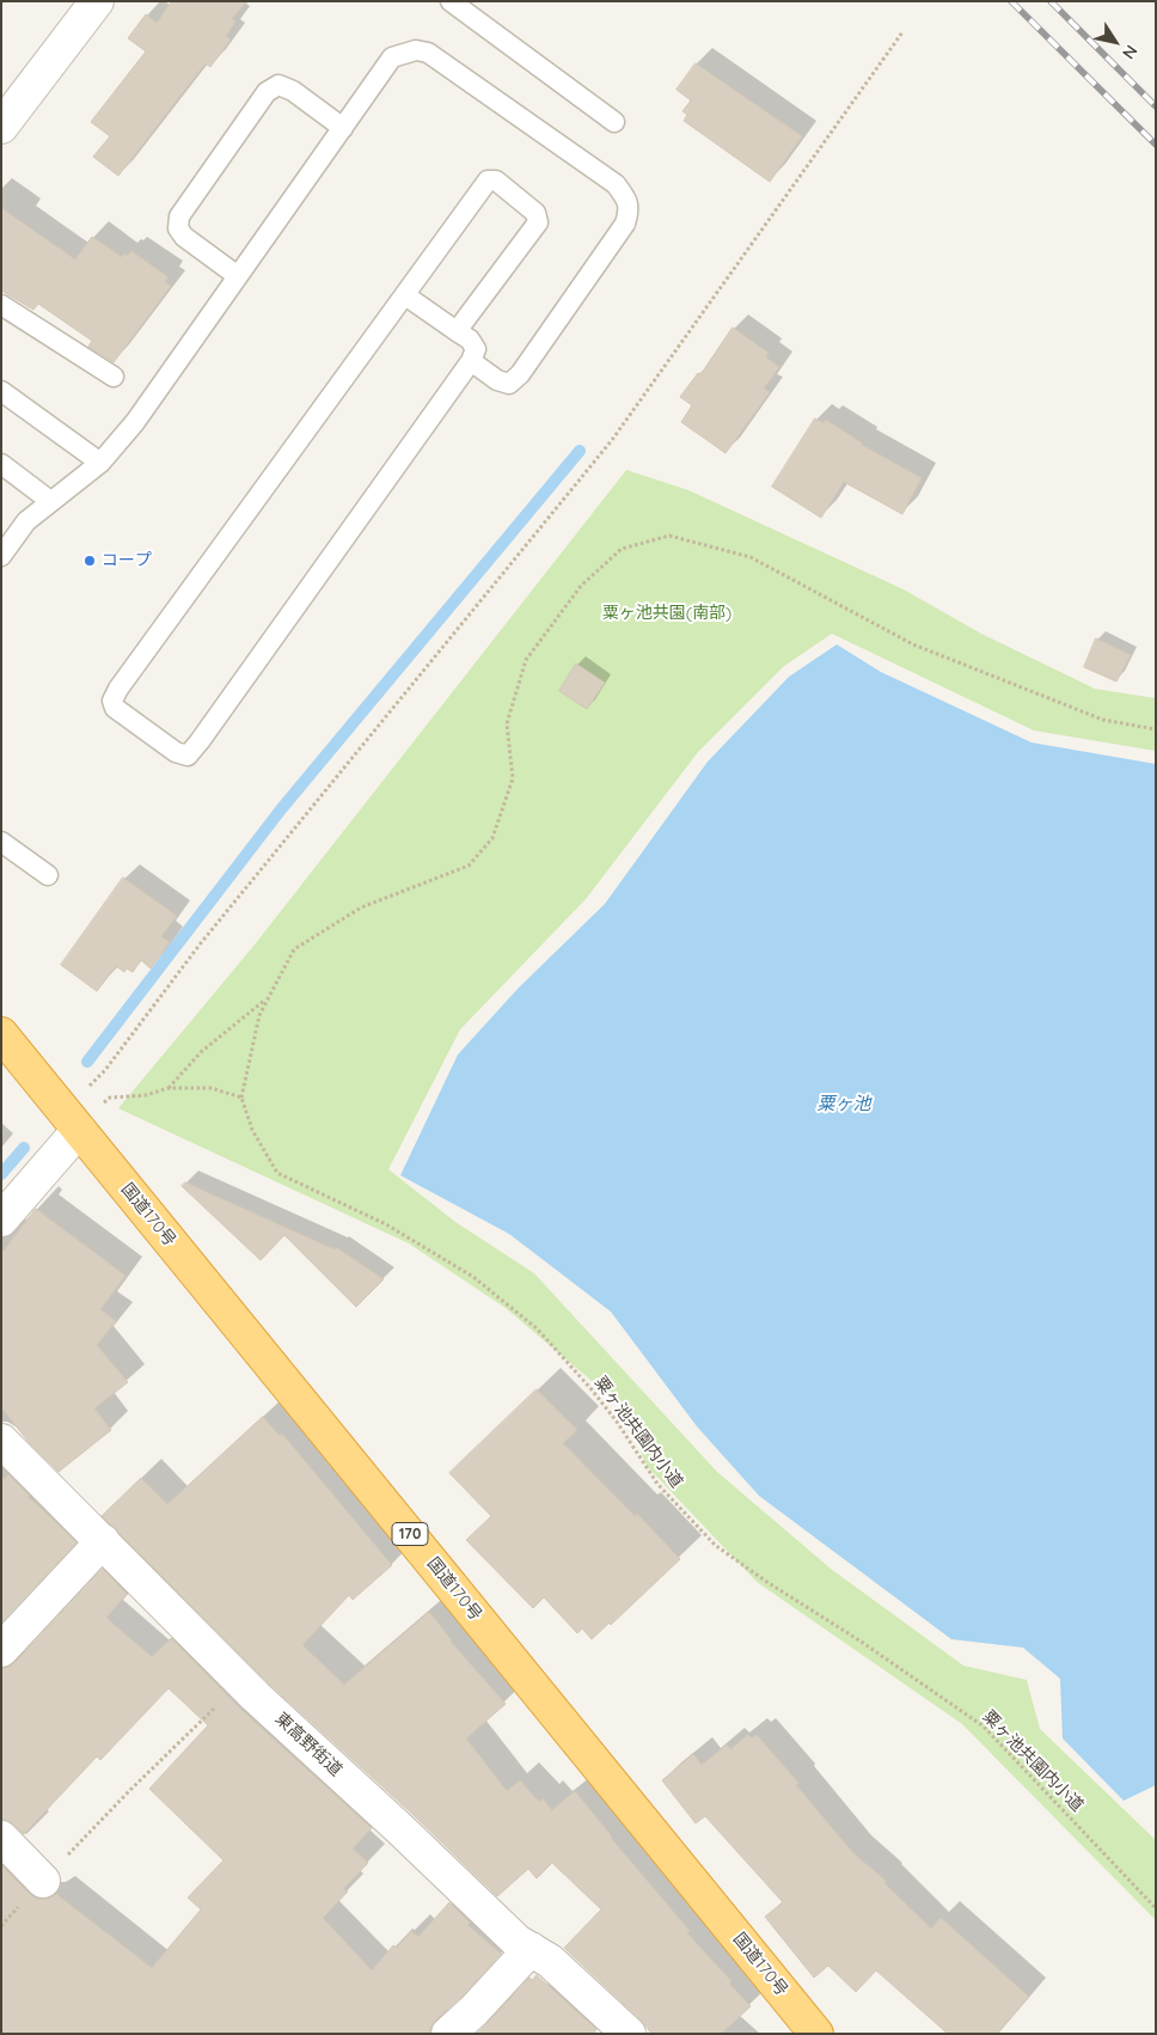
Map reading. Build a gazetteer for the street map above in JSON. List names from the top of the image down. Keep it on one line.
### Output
{"streets":{"highway":["国道170号","170"],"street":["東高野街道"],"path":["粟ヶ池共園内小道"]},"water":["粟ヶ池"],"parks":["粟ヶ池共園(南部)"],"places":["コープ"],"north":"bottom right"}
